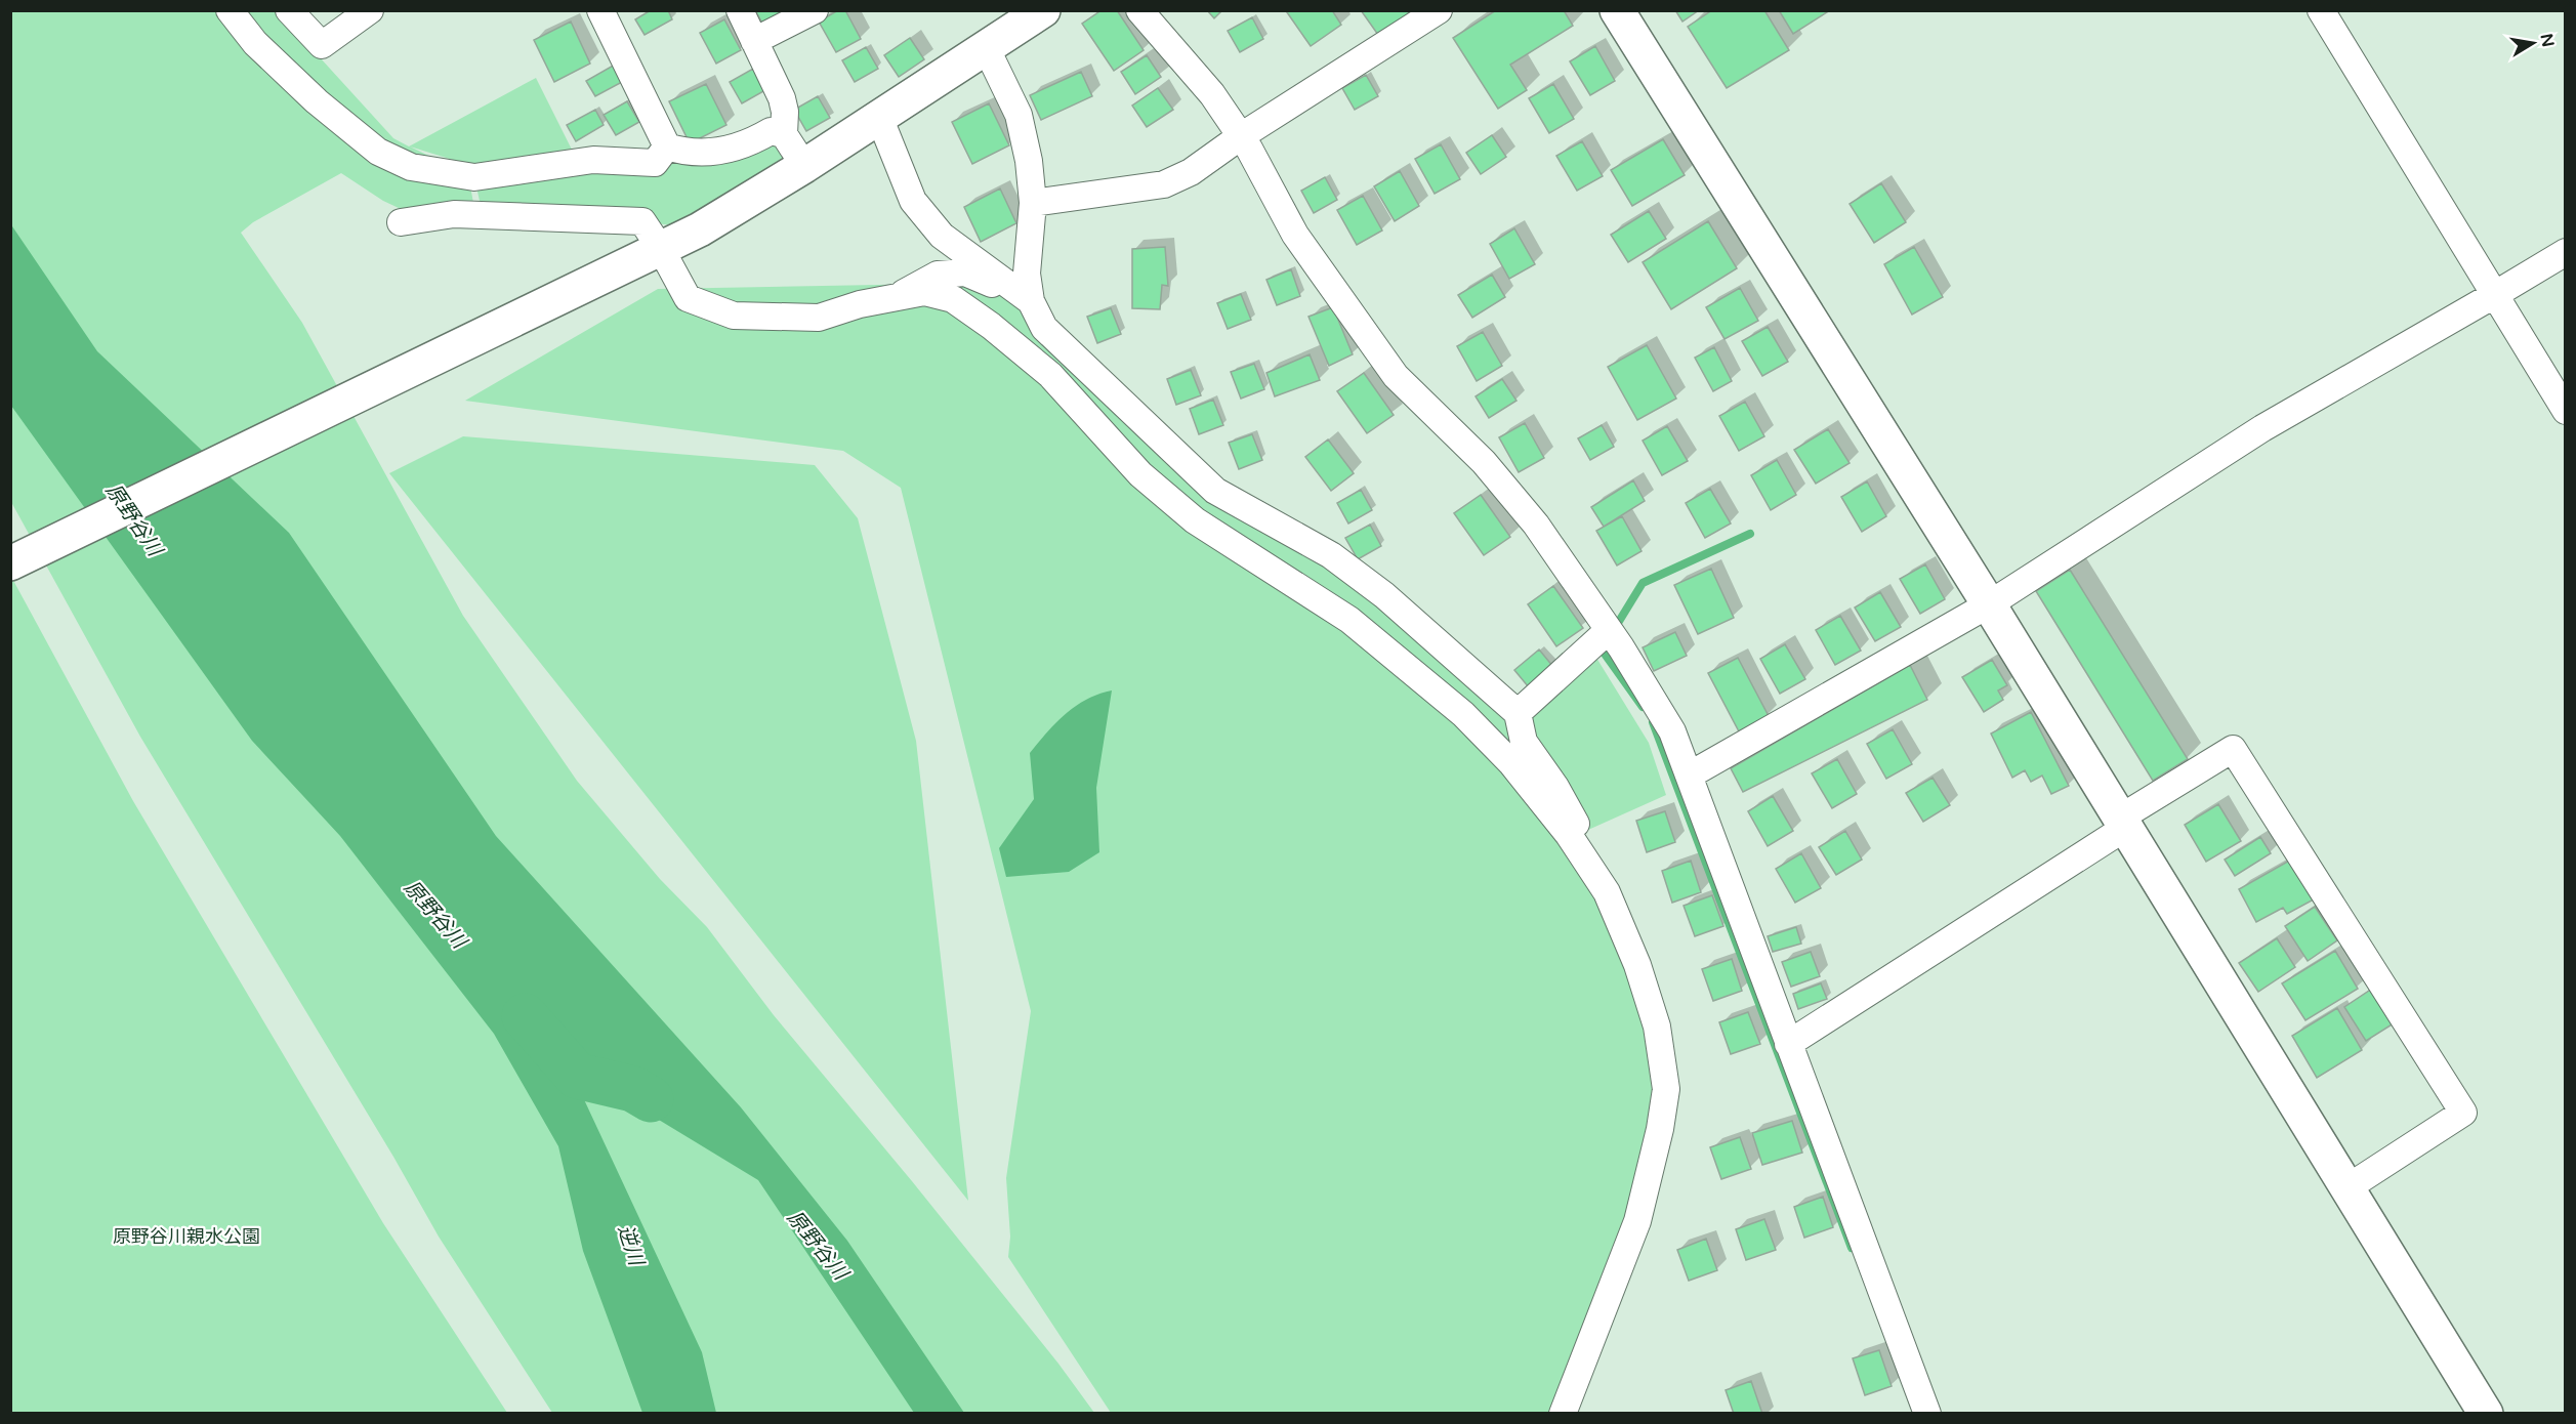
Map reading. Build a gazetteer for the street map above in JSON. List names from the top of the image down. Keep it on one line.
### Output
{"water":["原野谷川","逆川"],"parks":["原野谷川親水公園"],"north":"right"}
